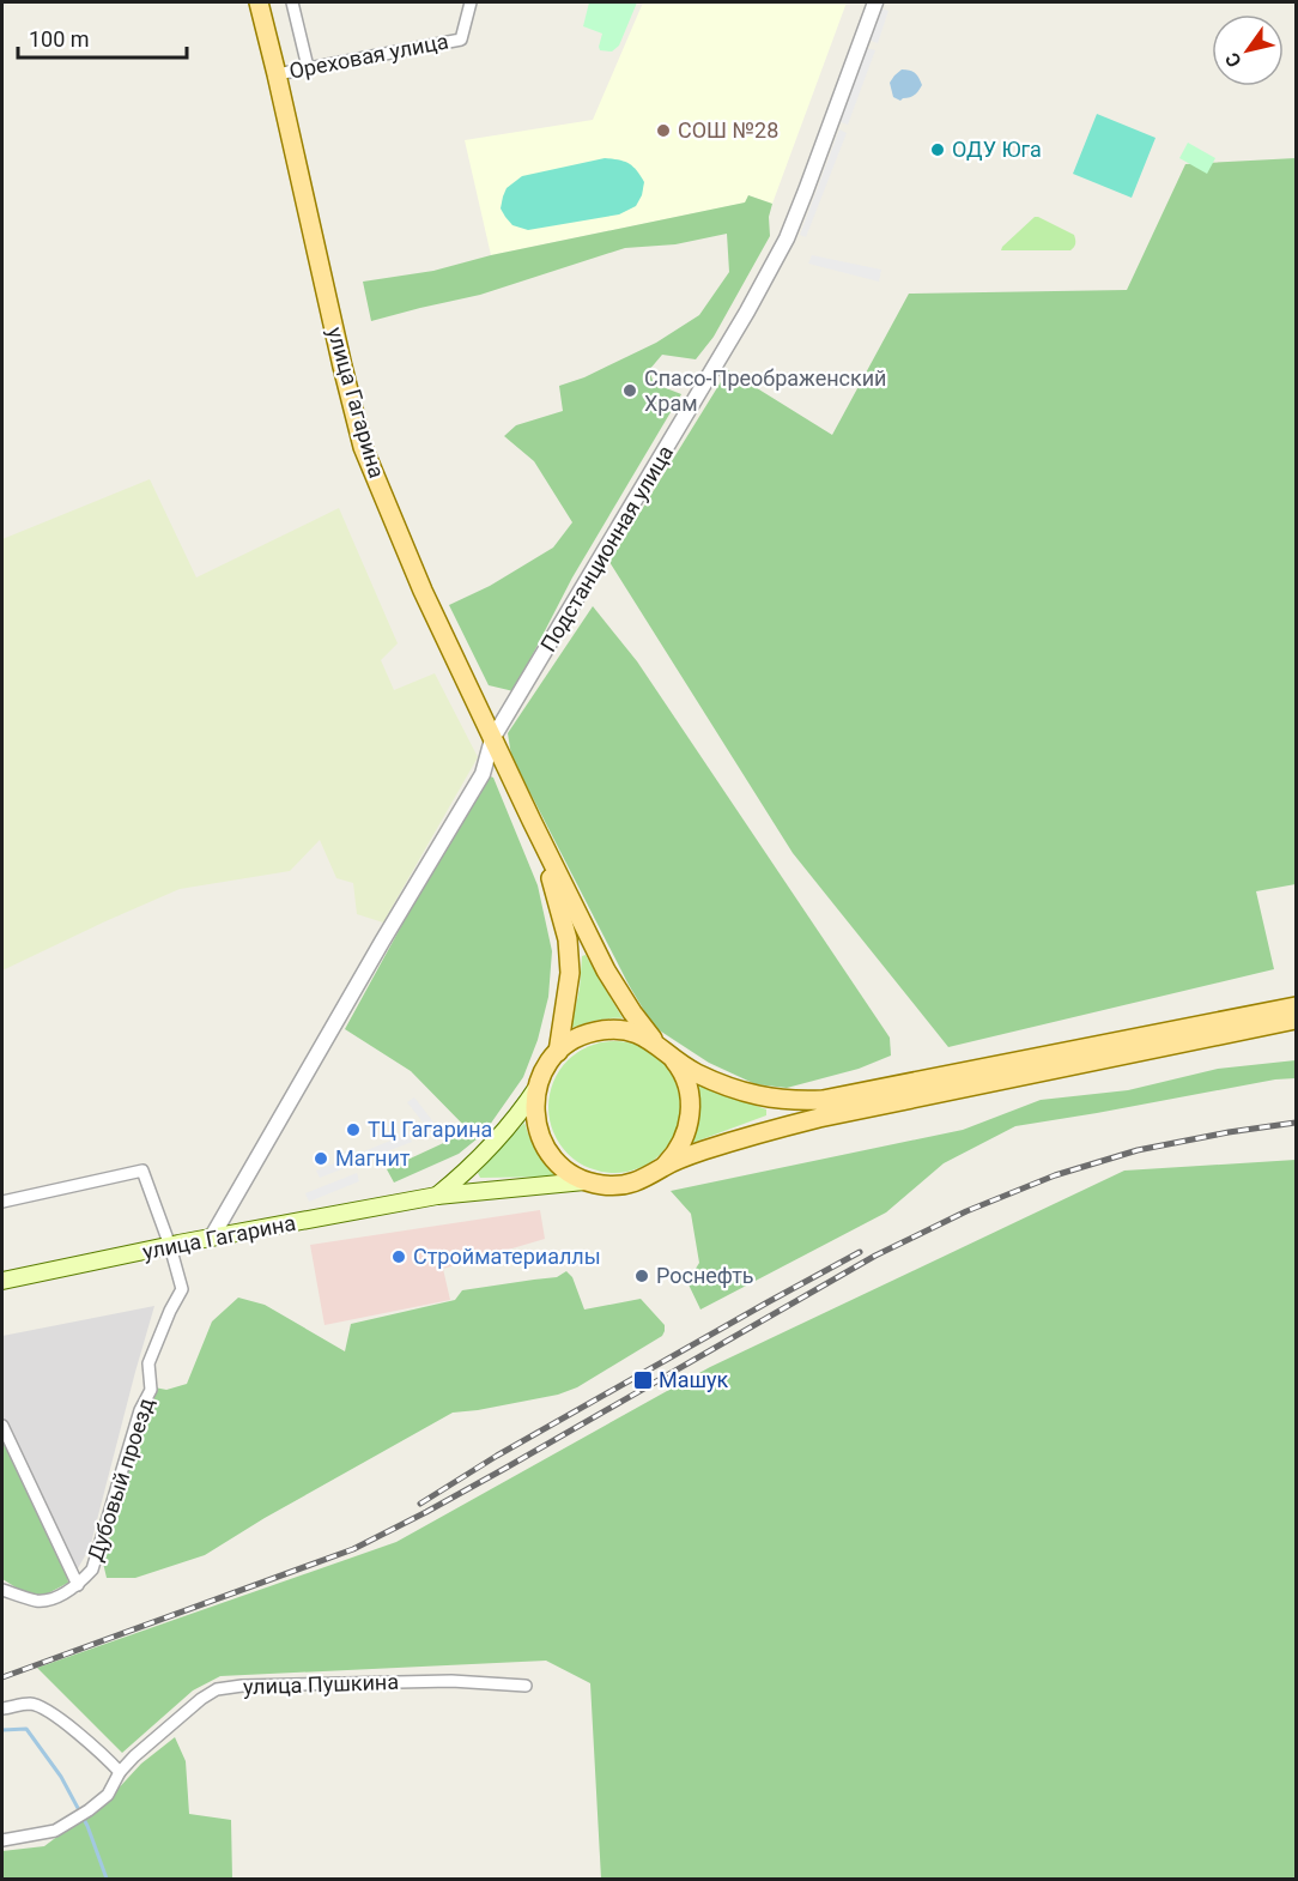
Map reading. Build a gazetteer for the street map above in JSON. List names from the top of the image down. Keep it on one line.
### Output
{"streets":{"main road":["улица Гагарина"],"street":["Ореховая улица","Подстанционная улица","Дубовый проезд","улица Пушкина"]},"crossings":[["Ореховая улица","улица Гагарина"],["улица Гагарина","Подстанционная улица"],["улица Гагарина","Дубовый проезд"]],"places":{"other":["СОШ №28","ОДУ Юга","Спасо-Преображенский Храм","ТЦ Гагарина","Магнит","Стройматериаллы","Роснефть"],"transit":["Машук"]},"scale_bar":"100 m","north":"bottom left"}
